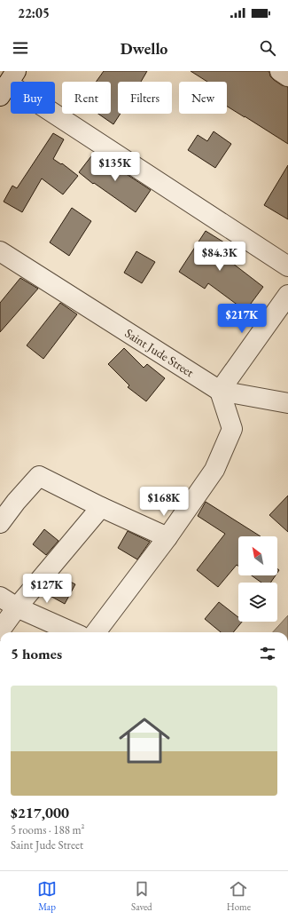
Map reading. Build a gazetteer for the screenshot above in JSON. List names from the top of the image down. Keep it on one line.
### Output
{"streets":{"street":["Saint Jude Street"]},"north":"top left","page":{"status":"22:05","header":"Dwello","chip":["Buy","Rent","Filters","New"],"price":["$135K","$84.3K","$217K","$168K","$127K"],"heading":"5 homes","list":[{"name":"$217,000","note":"5 rooms · 188 m² · Saint Jude Street"}],"tabs":["Map","Saved","Home"]}}
